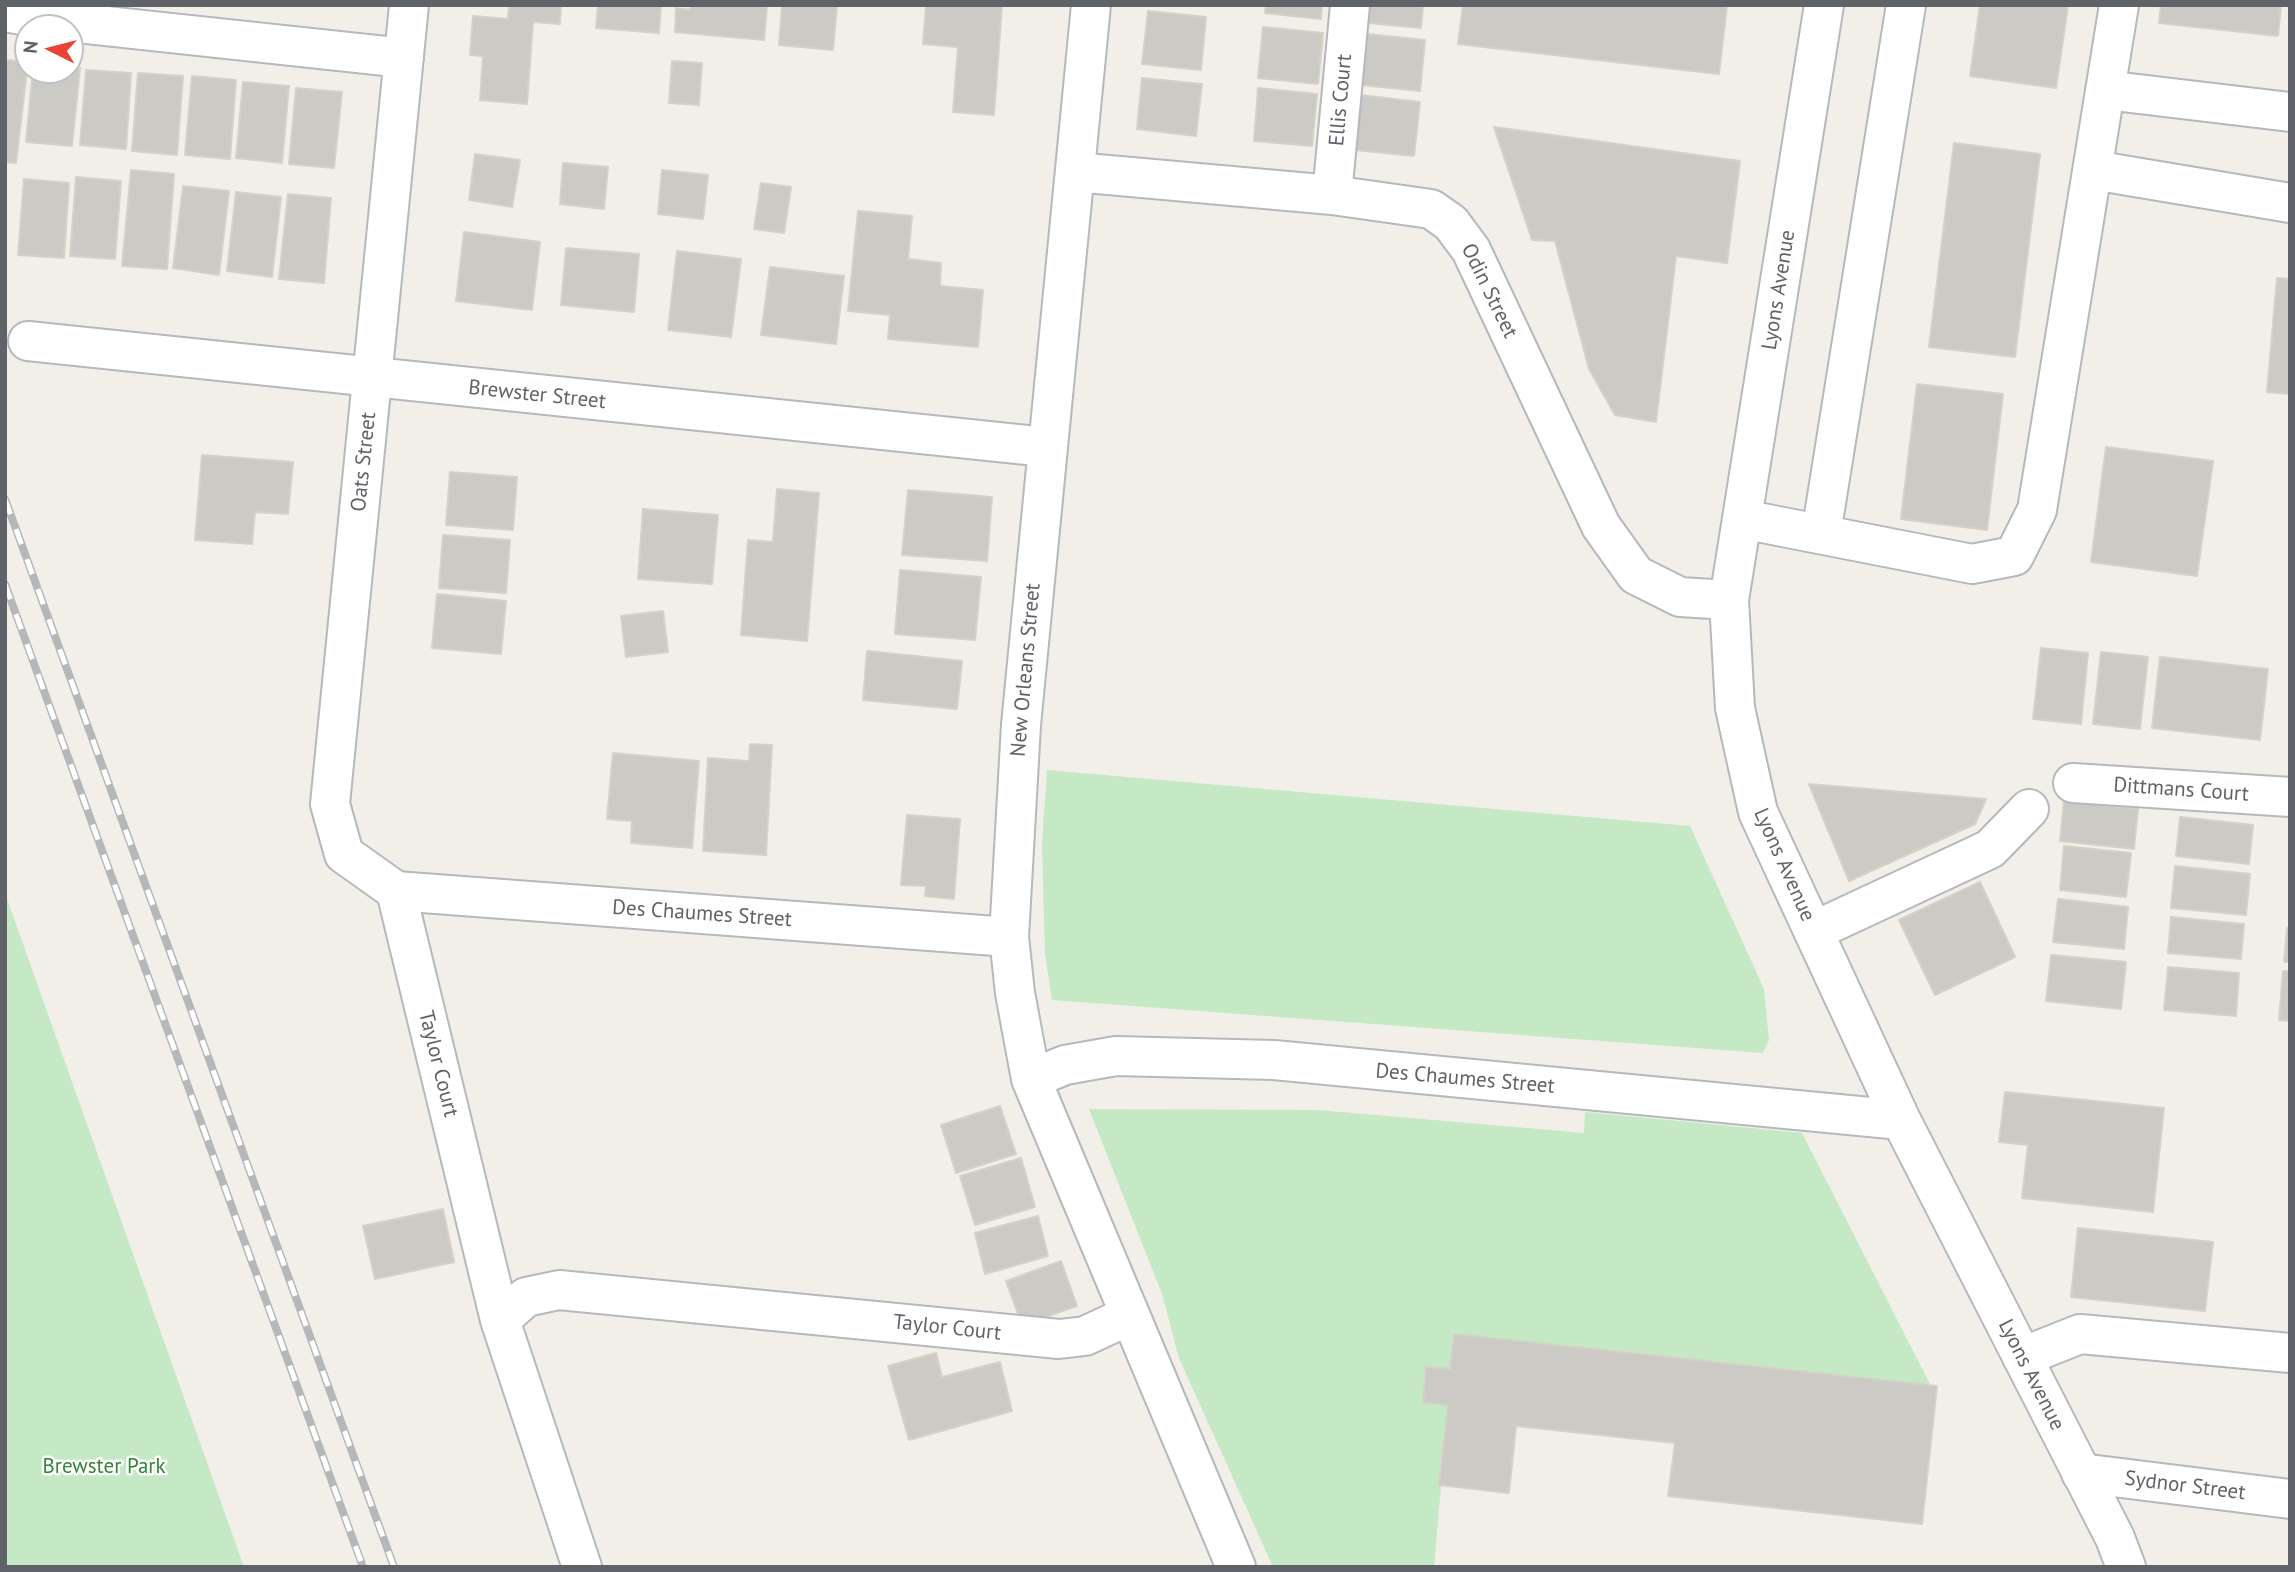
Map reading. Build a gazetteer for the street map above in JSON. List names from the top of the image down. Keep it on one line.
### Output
{"streets":{"street":["Ellis Court","Lyons Avenue","Odin Street","Brewster Street","Oats Street","New Orleans Street","Dittmans Court","Des Chaumes Street","Taylor Court","Sydnor Street"]},"crossings":[["Ellis Court","Odin Street"],["Lyons Avenue","Odin Street"],["Lyons Avenue","Des Chaumes Street"],["Lyons Avenue","Sydnor Street"],["Odin Street","New Orleans Street"],["Brewster Street","Oats Street"],["Brewster Street","New Orleans Street"],["Oats Street","Des Chaumes Street"],["Oats Street","Taylor Court"],["New Orleans Street","Des Chaumes Street"],["New Orleans Street","Taylor Court"],["Des Chaumes Street","Taylor Court"]],"parks":["Brewster Park"],"north":"left"}
